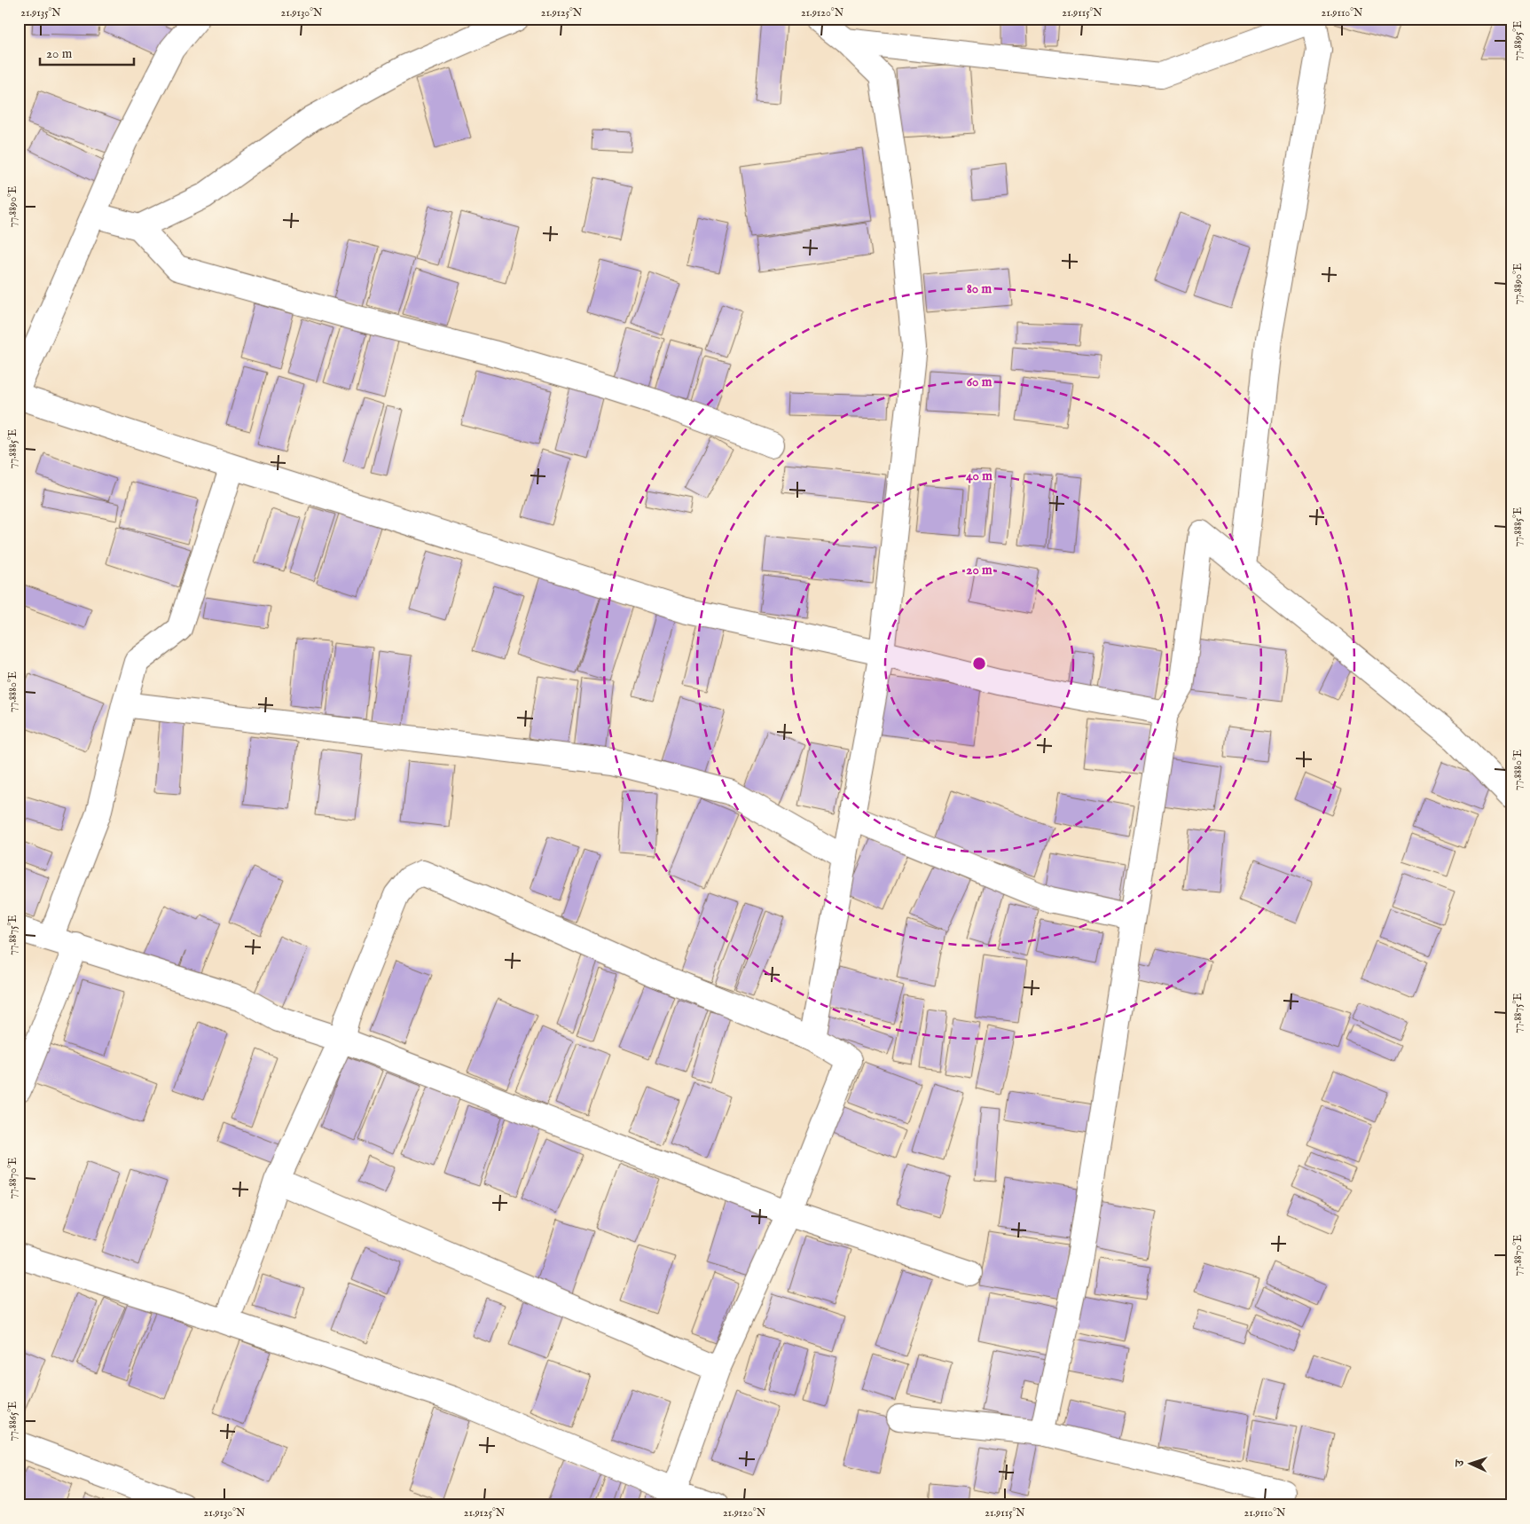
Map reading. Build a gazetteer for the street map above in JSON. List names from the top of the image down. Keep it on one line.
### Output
{"scale_bar":"20 m","north":"left","coordinates":["21.9135°N","21.9130°N","21.9125°N","21.9120°N","21.9115°N","21.9110°N","77.8895°E","77.8890°E","77.8885°E","77.8880°E","77.8875°E","77.8870°E","77.8865°E"],"rings":["80 m","60 m","40 m","20 m"]}
